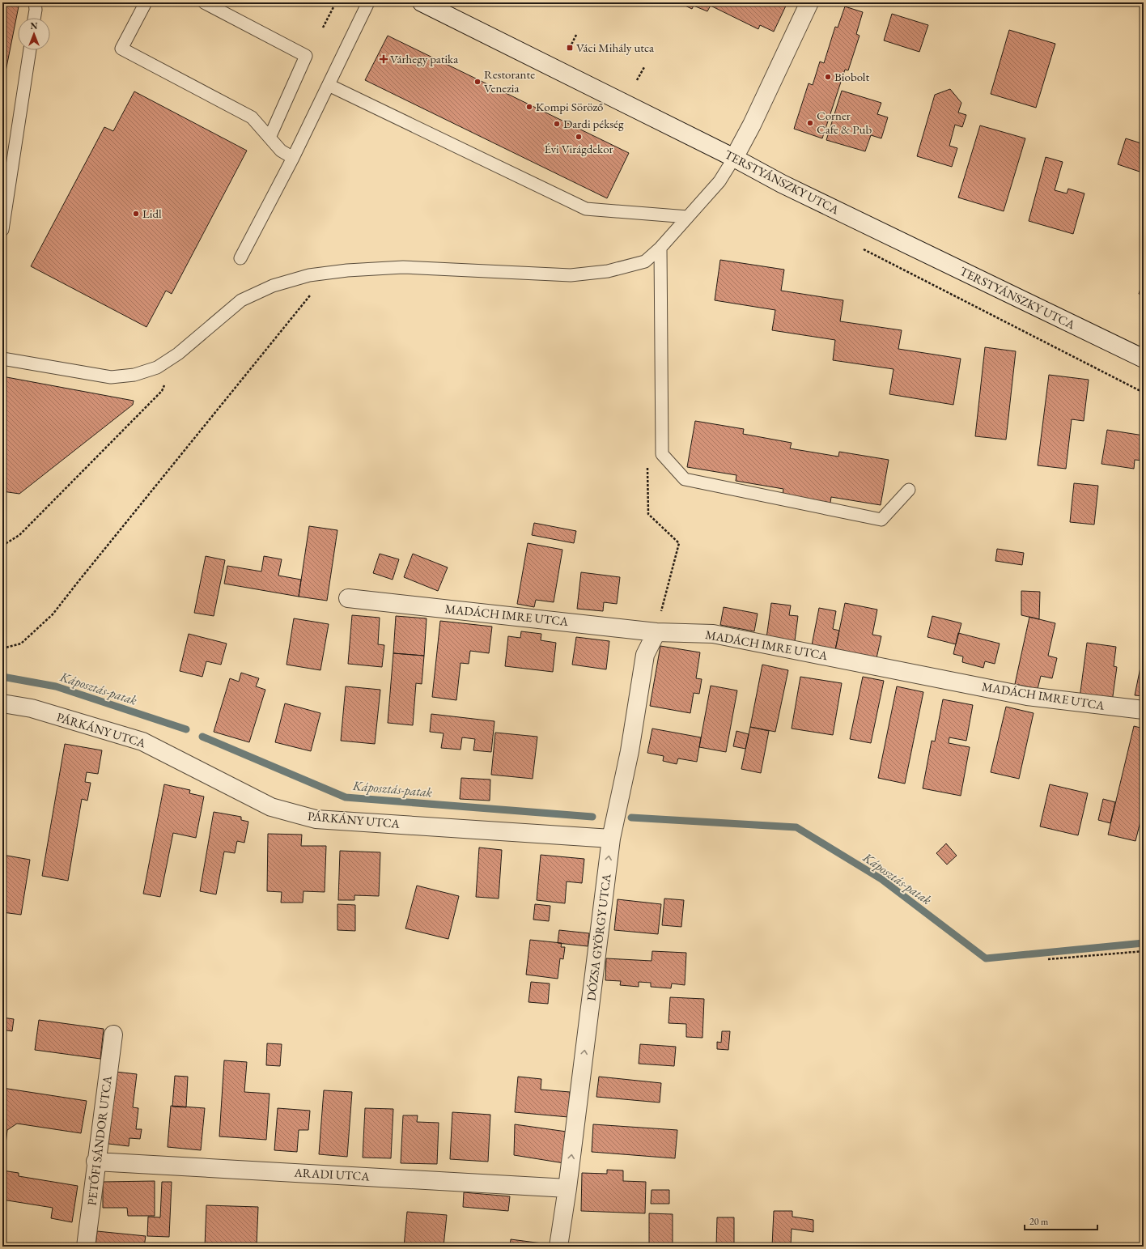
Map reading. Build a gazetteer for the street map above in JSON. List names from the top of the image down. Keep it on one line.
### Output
{"streets":{"street":["TERSTYÁNSZKY UTCA","MADÁCH IMRE UTCA","PÁRKÁNY UTCA","DÓZSA GYÖRGY UTCA","PETŐFI SÁNDOR UTCA","ARADI UTCA"]},"crossings":[["MADÁCH IMRE UTCA","DÓZSA GYÖRGY UTCA"],["PÁRKÁNY UTCA","DÓZSA GYÖRGY UTCA"],["DÓZSA GYÖRGY UTCA","ARADI UTCA"],["PETŐFI SÁNDOR UTCA","ARADI UTCA"]],"one_way":["DÓZSA GYÖRGY UTCA"],"water":["Káposztás-patak"],"places":{"transit":["Váci Mihály utca"],"health":["Várhegy patika"],"other":["Biobolt","Restorante Venezia","Kompi Söröző","Corner Cafe & Pub","Dardi pékség","Évi Virágdekor","Lidl"]},"scale_bar":"20 m","north":"top"}
